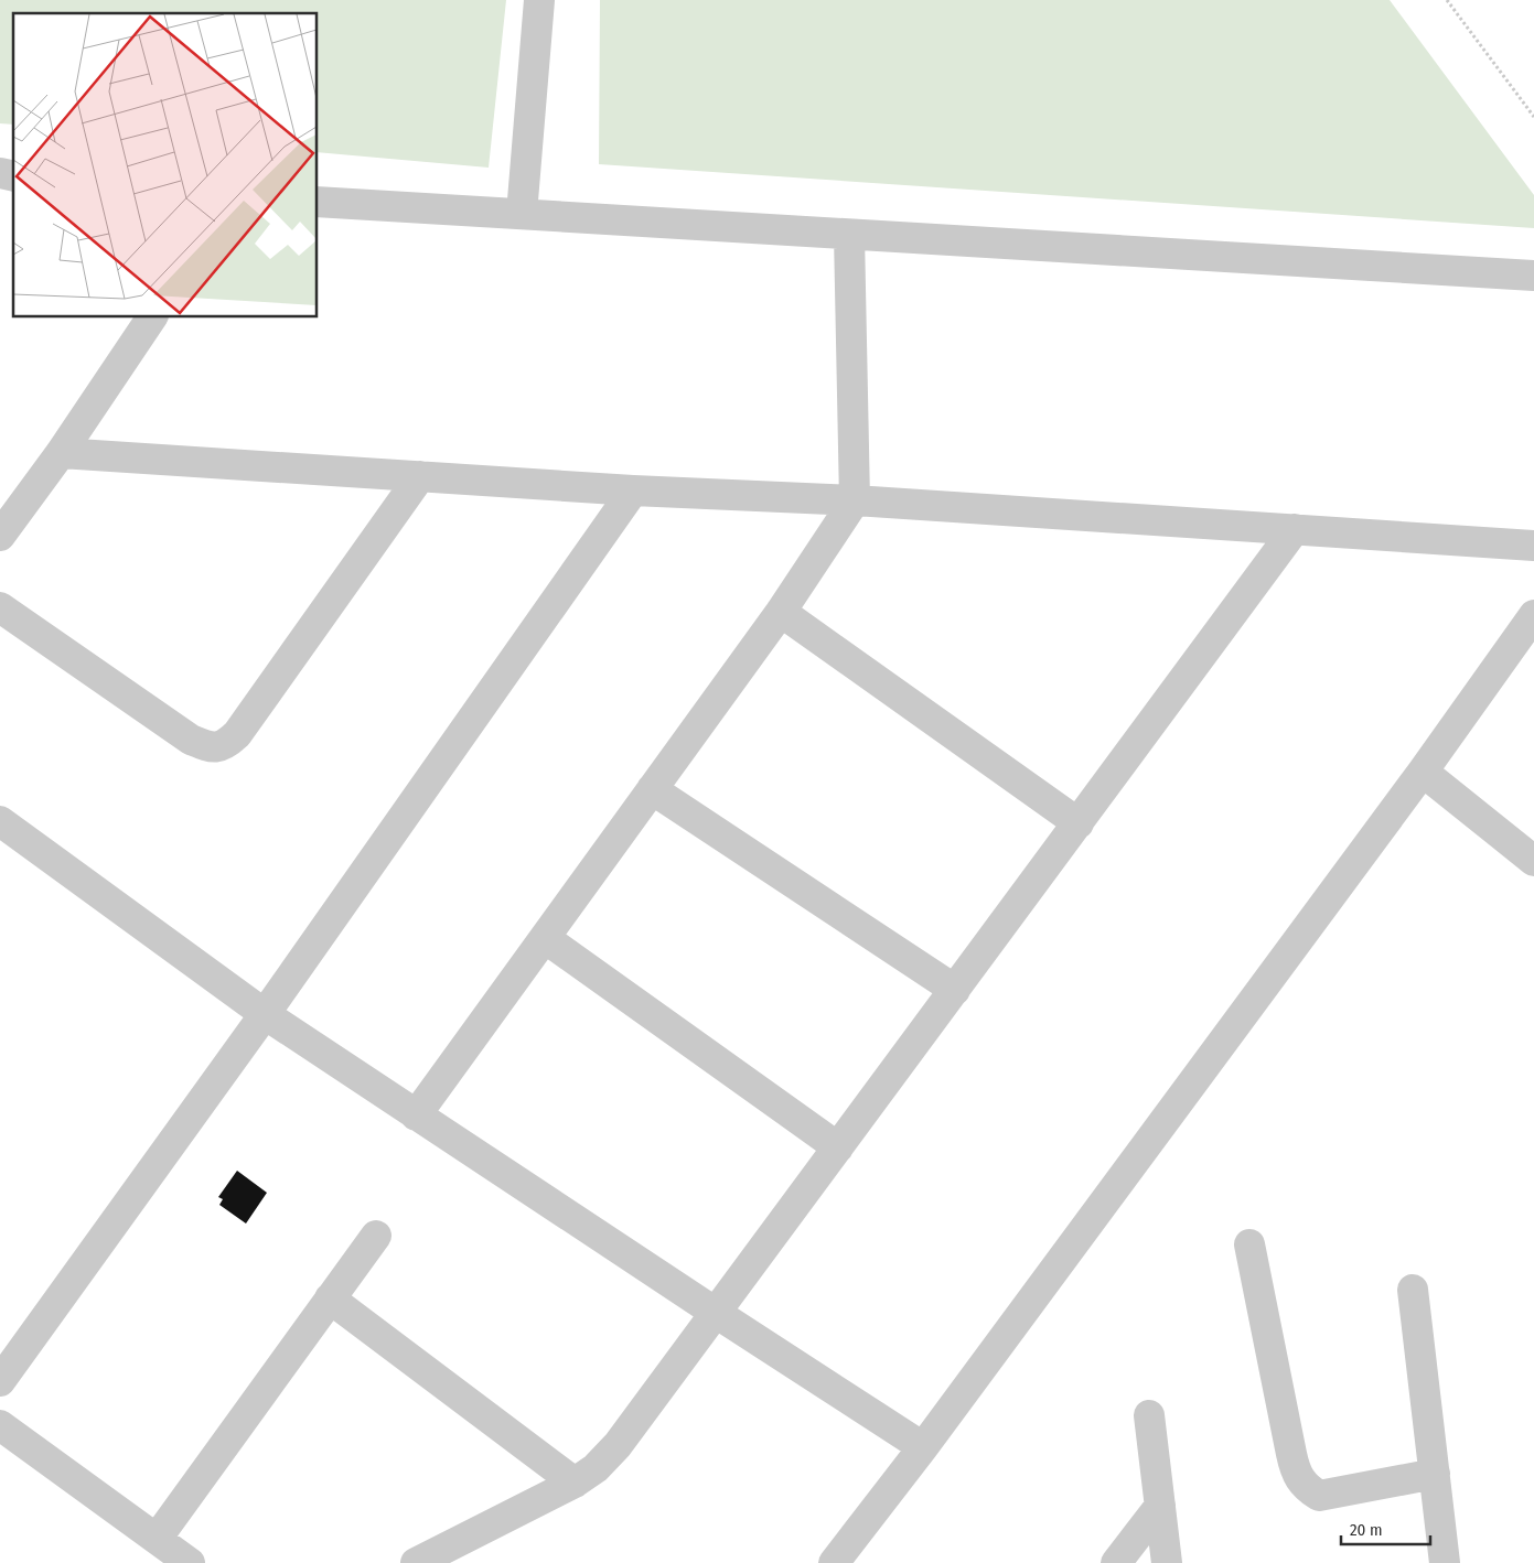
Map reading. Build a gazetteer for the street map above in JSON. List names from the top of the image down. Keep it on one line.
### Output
{"scale_bar":"20 m"}
